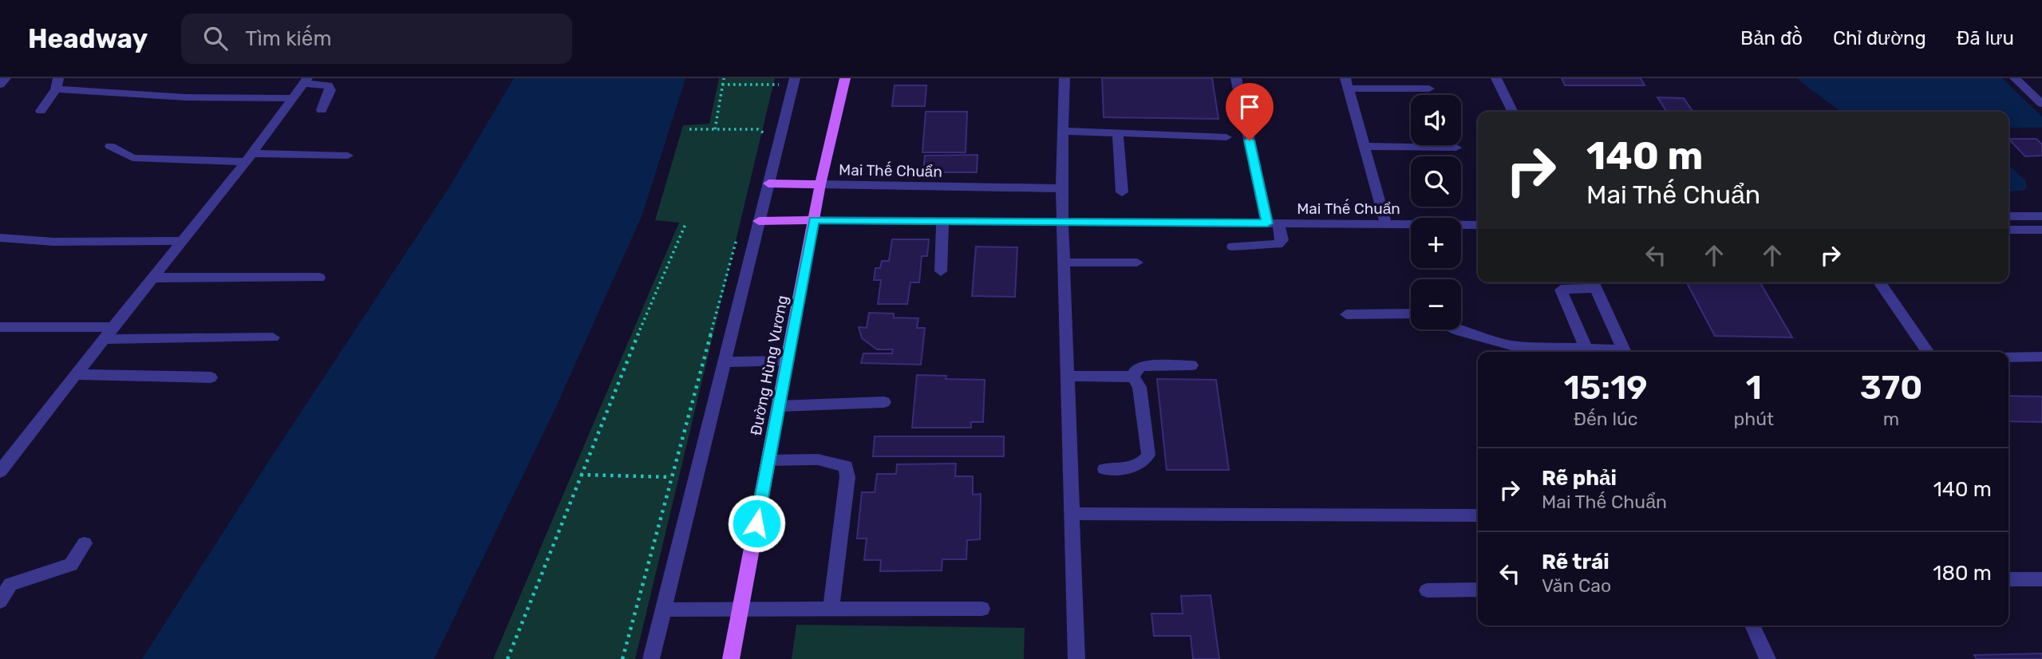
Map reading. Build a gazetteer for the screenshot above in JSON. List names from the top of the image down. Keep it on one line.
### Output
{"streets":{"main road":["Đường Hùng Vương"],"street":["Mai Thế Chuẩn"]},"crossings":[["Mai Thế Chuẩn","Đường Hùng Vương"]],"page":{"header":"Headway","search":"Tìm kiếm","nav":["Bản đồ","Chỉ đường","Đã lưu"],"map_buttons":["+","−"],"turn":["140 m","Mai Thế Chuẩn"],"eta":["15:19","Đến lúc","1","phút","370","m"],"list":[{"name":"Rẽ phải","note":"Mai Thế Chuẩn","value":"140 m"},{"name":"Rẽ trái","note":"Văn Cao","value":"180 m"}]}}
